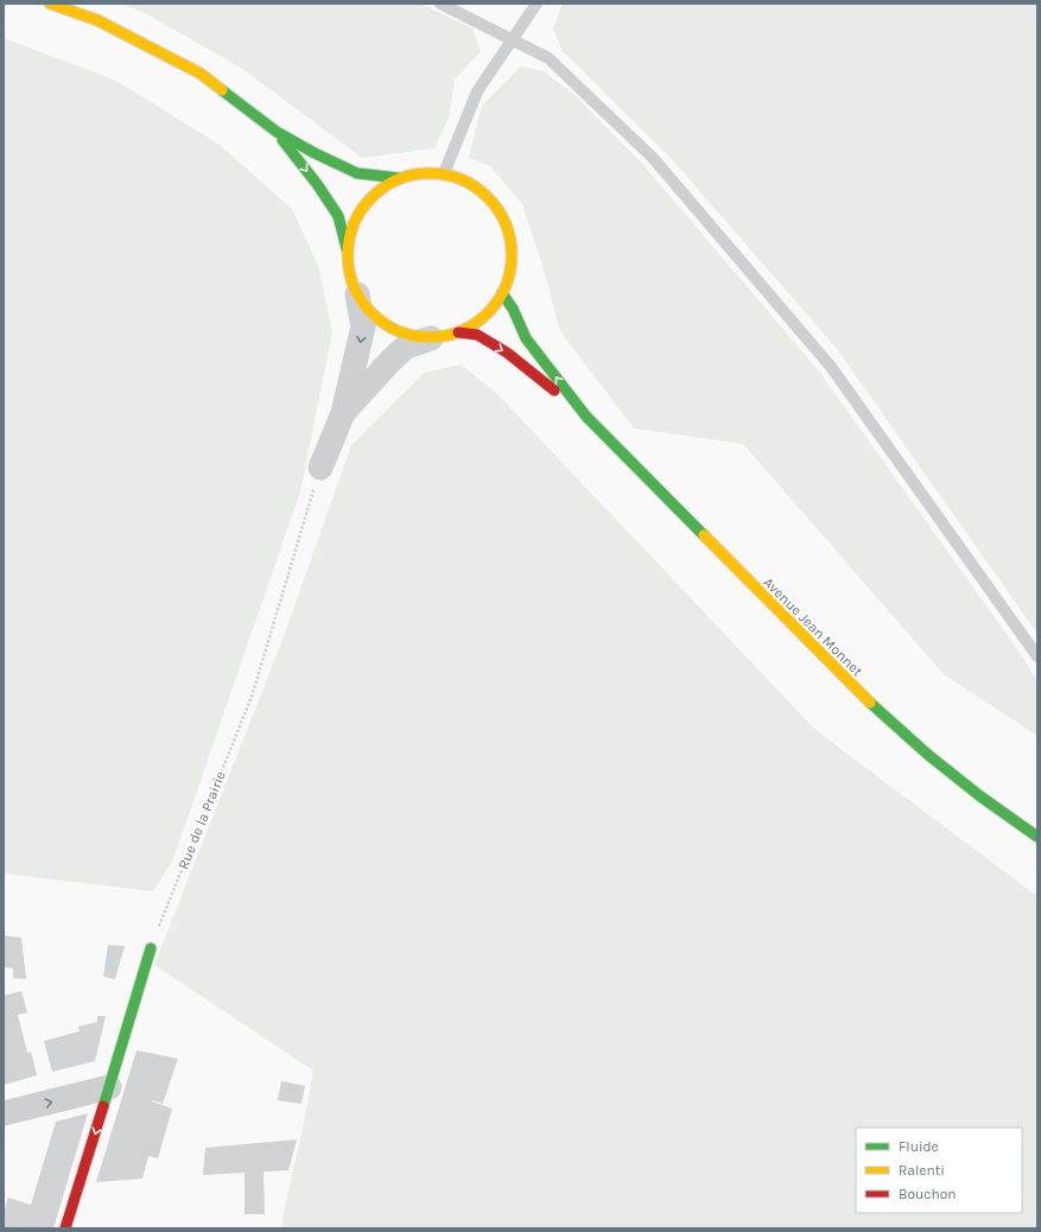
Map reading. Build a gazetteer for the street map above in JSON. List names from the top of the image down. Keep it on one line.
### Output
{"streets":{"main road":["Avenue Jean Monnet"],"path":["Rue de la Prairie"]},"legend":["Fluide","Ralenti","Bouchon"]}
